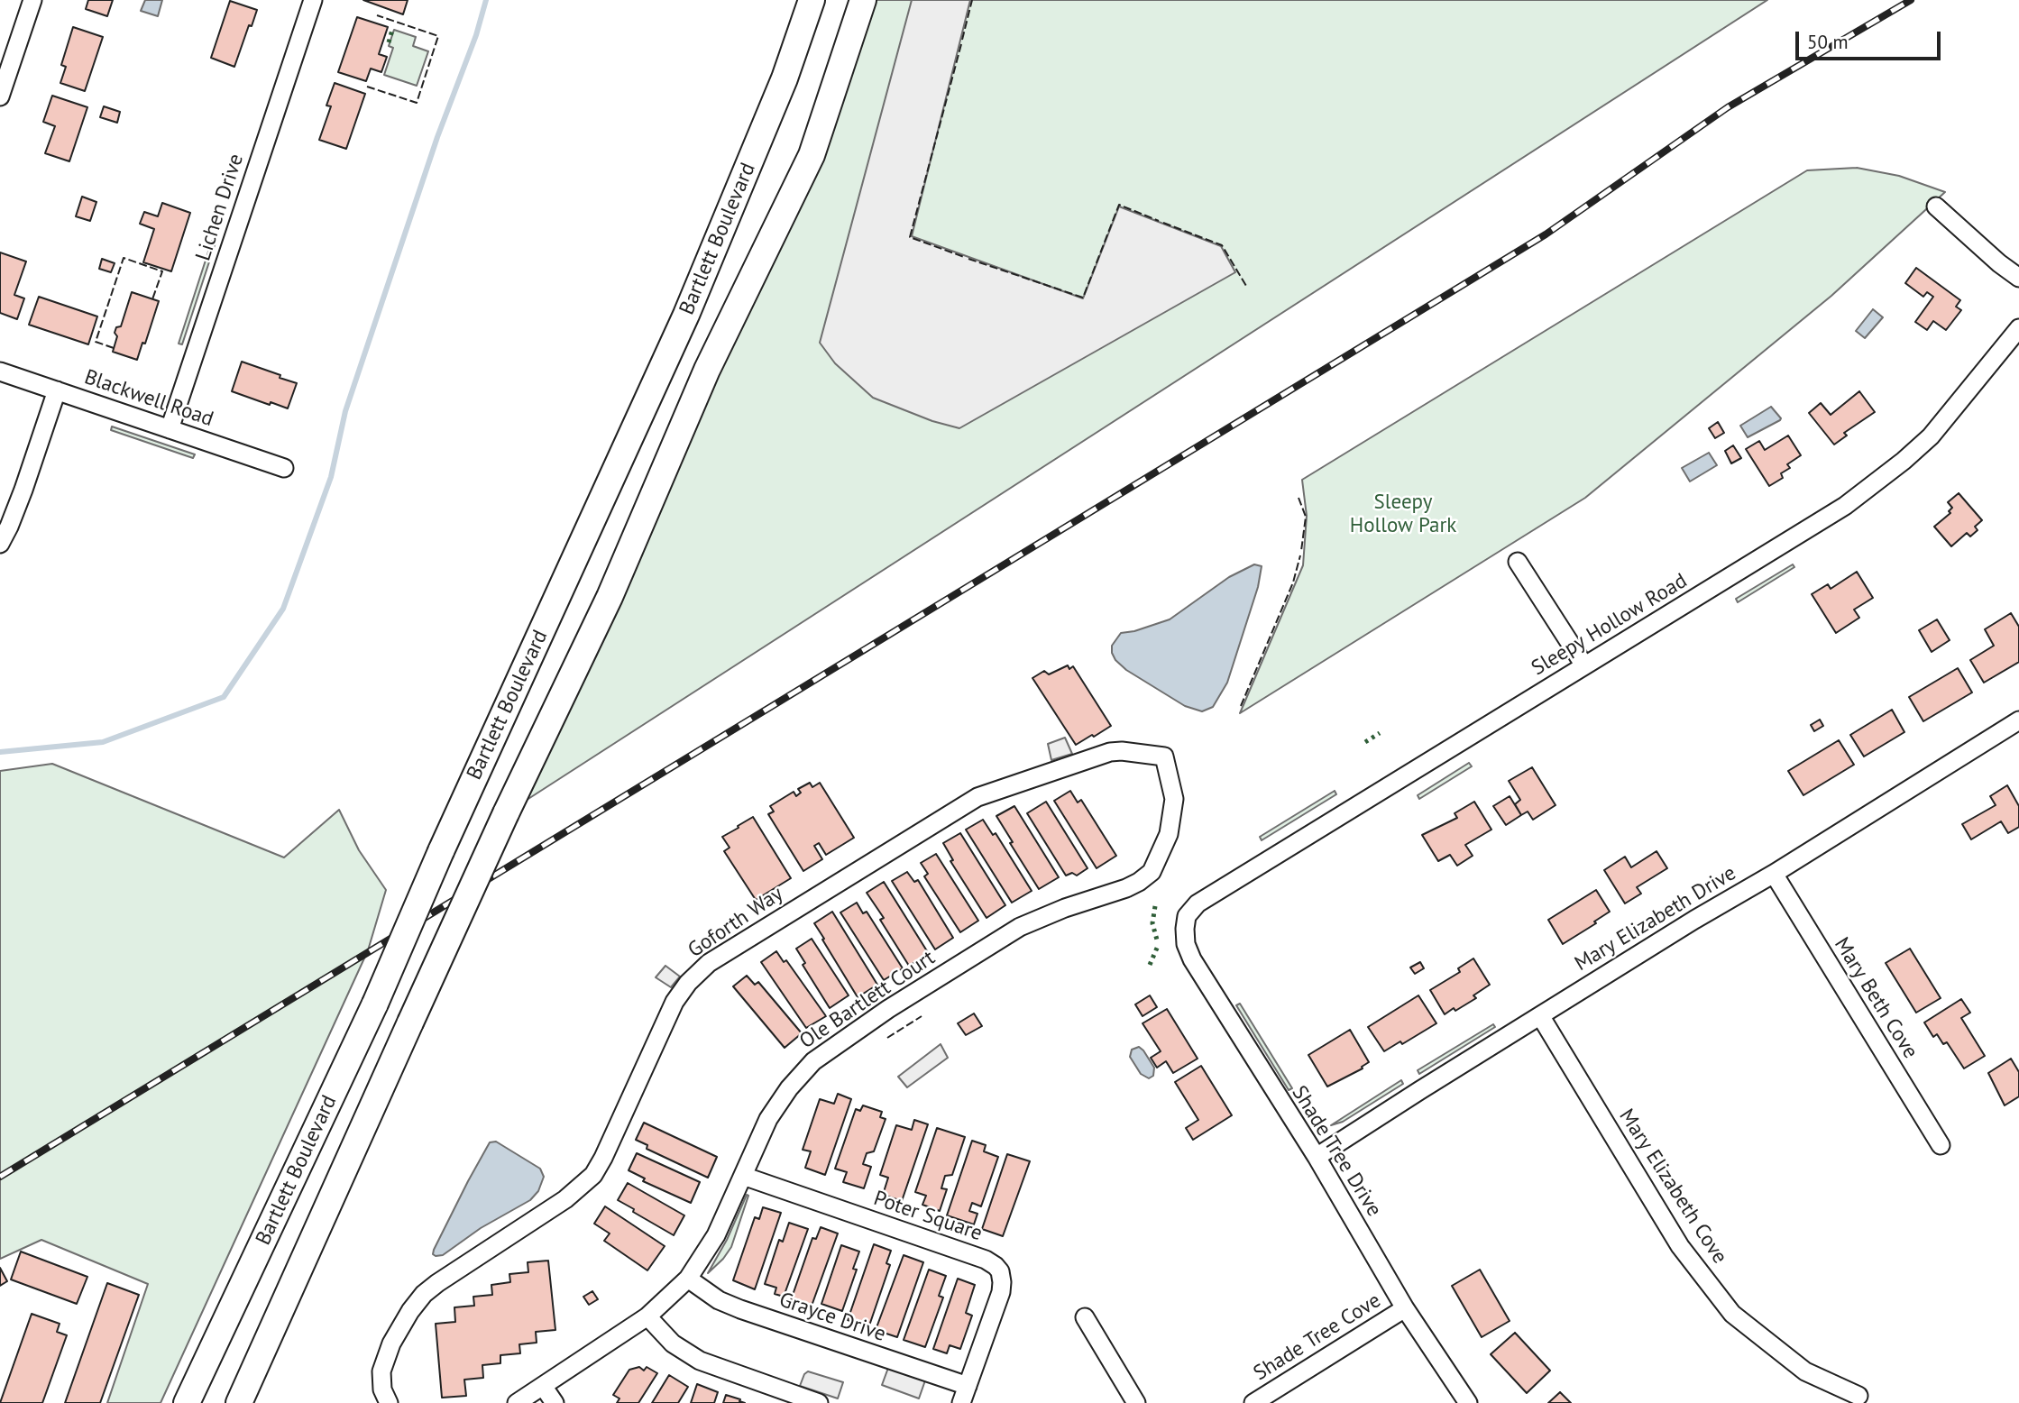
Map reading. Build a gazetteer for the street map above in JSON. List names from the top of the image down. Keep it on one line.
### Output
{"streets":{"main road":["Bartlett Boulevard"],"street":["Lichen Drive","Blackwell Road","Sleepy Hollow Road","Mary Elizabeth Drive","Goforth Way","Mary Beth Cove","Ole Bartlett Court","Shade Tree Drive","Mary Elizabeth Cove","Poter Square","Grayce Drive","Shade Tree Cove"]},"crossings":[["Lichen Drive","Blackwell Road"],["Sleepy Hollow Road","Shade Tree Drive"],["Mary Elizabeth Drive","Mary Beth Cove"],["Mary Elizabeth Drive","Shade Tree Drive"],["Mary Elizabeth Drive","Mary Elizabeth Cove"],["Goforth Way","Ole Bartlett Court"],["Ole Bartlett Court","Poter Square"],["Ole Bartlett Court","Grayce Drive"],["Shade Tree Drive","Shade Tree Cove"],["Poter Square","Grayce Drive"]],"parks":["Sleepy Hollow Park"],"scale_bar":"50 m"}
